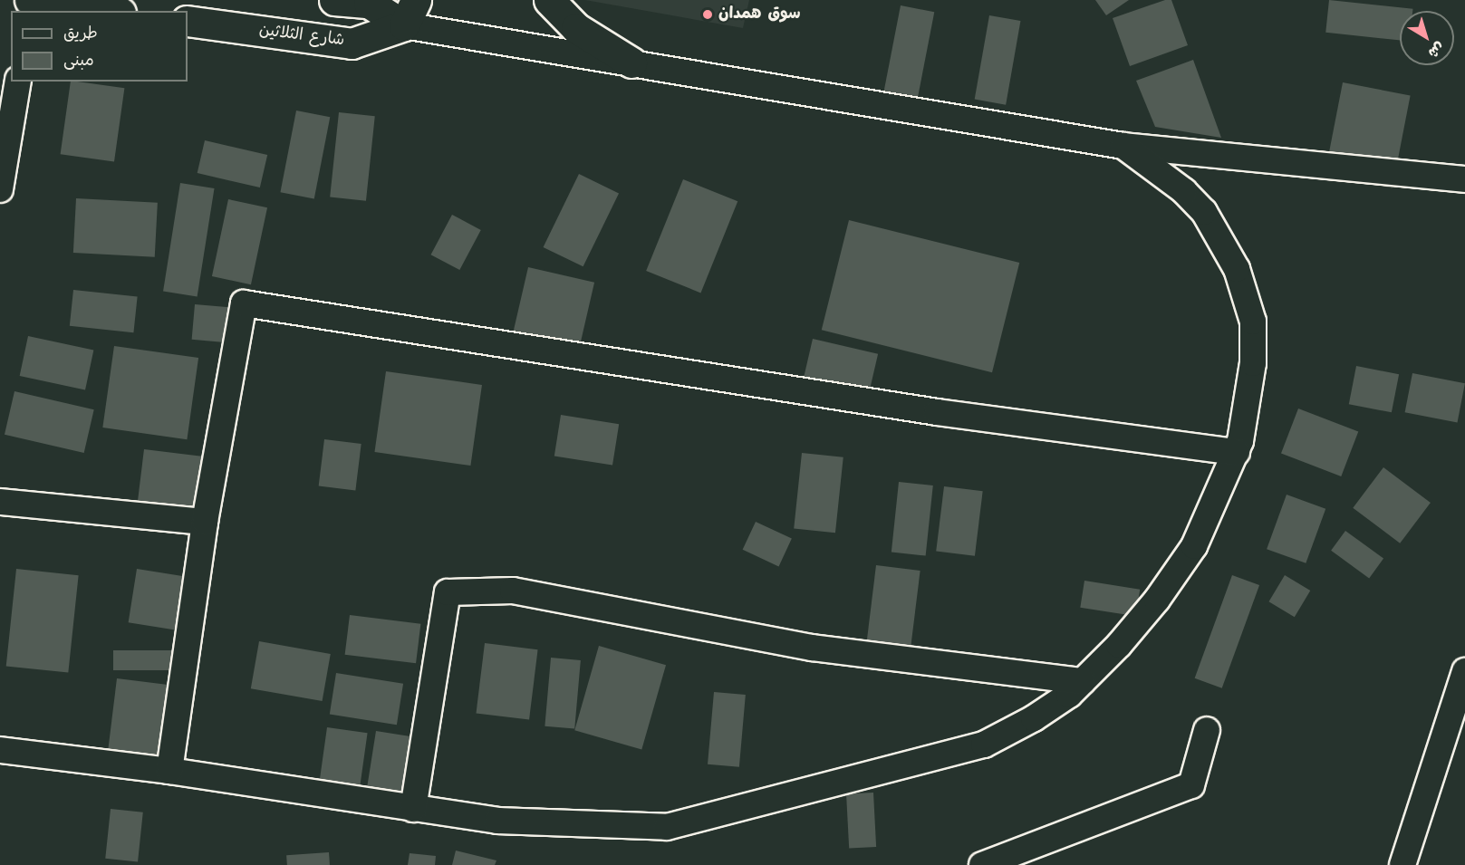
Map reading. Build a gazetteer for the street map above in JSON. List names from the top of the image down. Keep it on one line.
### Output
{"streets":{"street":["شارع الثلاثين"]},"places":["سوق همدان"],"legend":["طريق","مبنى"],"north":"bottom right"}
